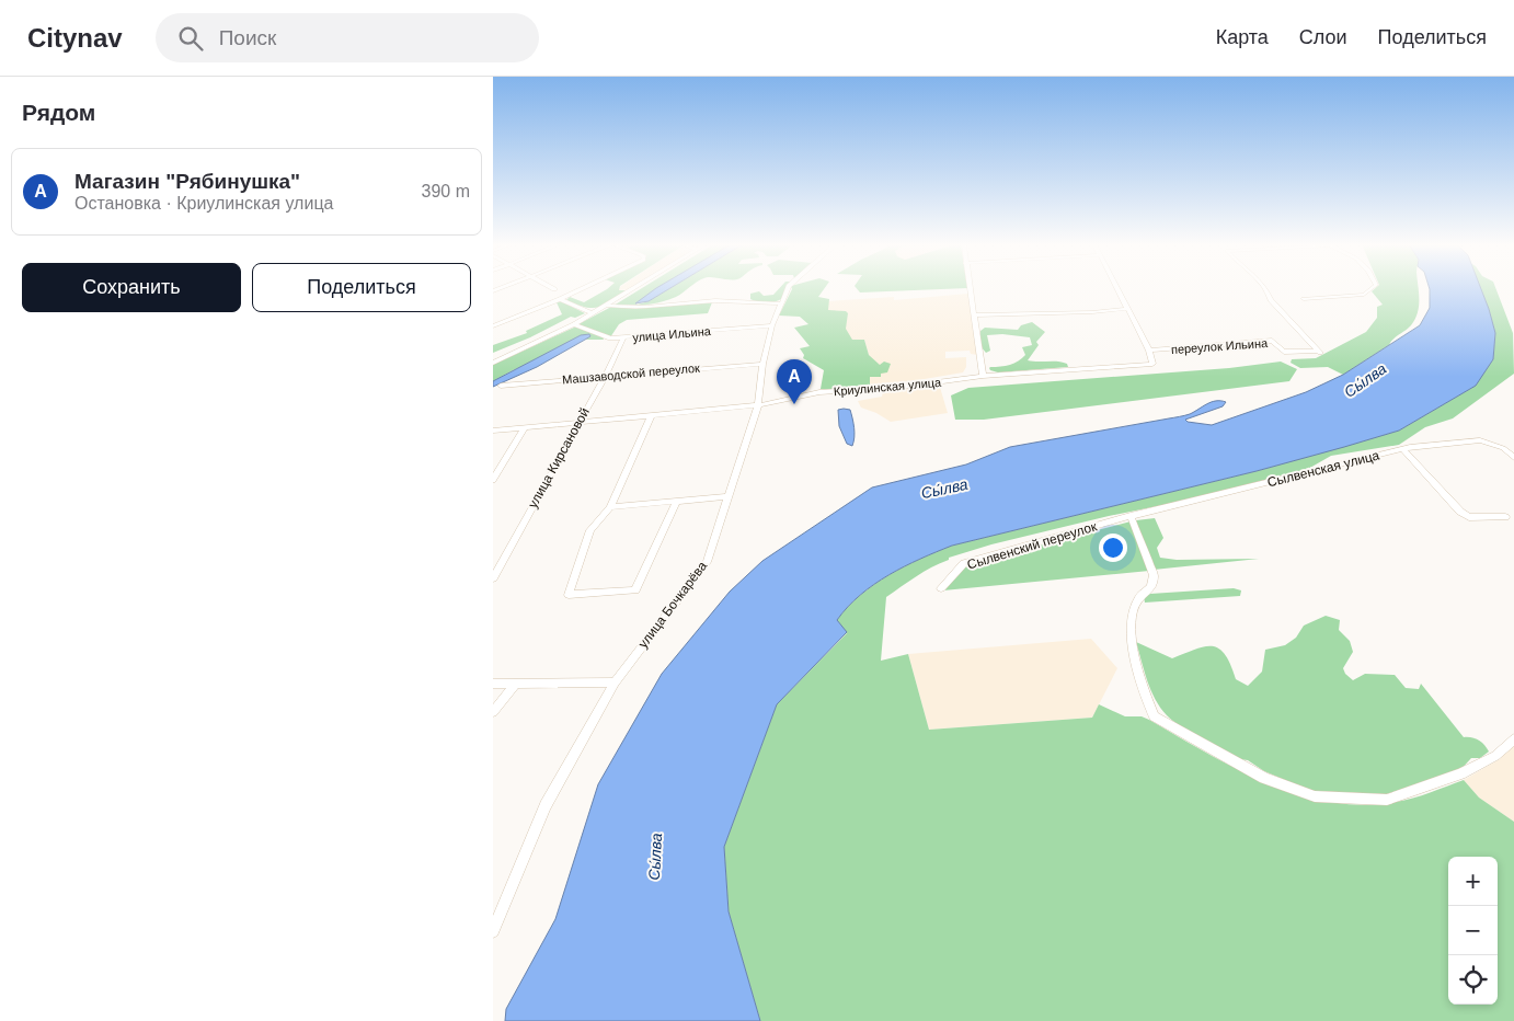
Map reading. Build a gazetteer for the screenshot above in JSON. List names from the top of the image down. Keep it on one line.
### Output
{"streets":{"street":["улица Ильина","переулок Ильина","Машзаводской переулок","Криулинская улица","улица Кирсановой","Сылвенская улица","Сылвенский переулок","улица Бочкарёва"]},"crossings":[["улица Ильина","улица Кирсановой"],["улица Ильина","улица Бочкарёва"],["переулок Ильина","Криулинская улица"],["Машзаводской переулок","улица Кирсановой"],["Машзаводской переулок","улица Бочкарёва"],["Криулинская улица","улица Кирсановой"],["Криулинская улица","улица Бочкарёва"],["Сылвенская улица","Сылвенский переулок"]],"water":["Сы́лва"],"page":{"header":"Citynav","search":"Поиск","nav":["Карта","Слои","Поделиться"],"heading":"Рядом","list":[{"mark":"A","name":"Магазин \"Рябинушка\"","note":"Остановка · Криулинская улица","value":"390 m"}],"buttons":["Сохранить","Поделиться"],"pins":"A","map_buttons":["+","−"]}}
